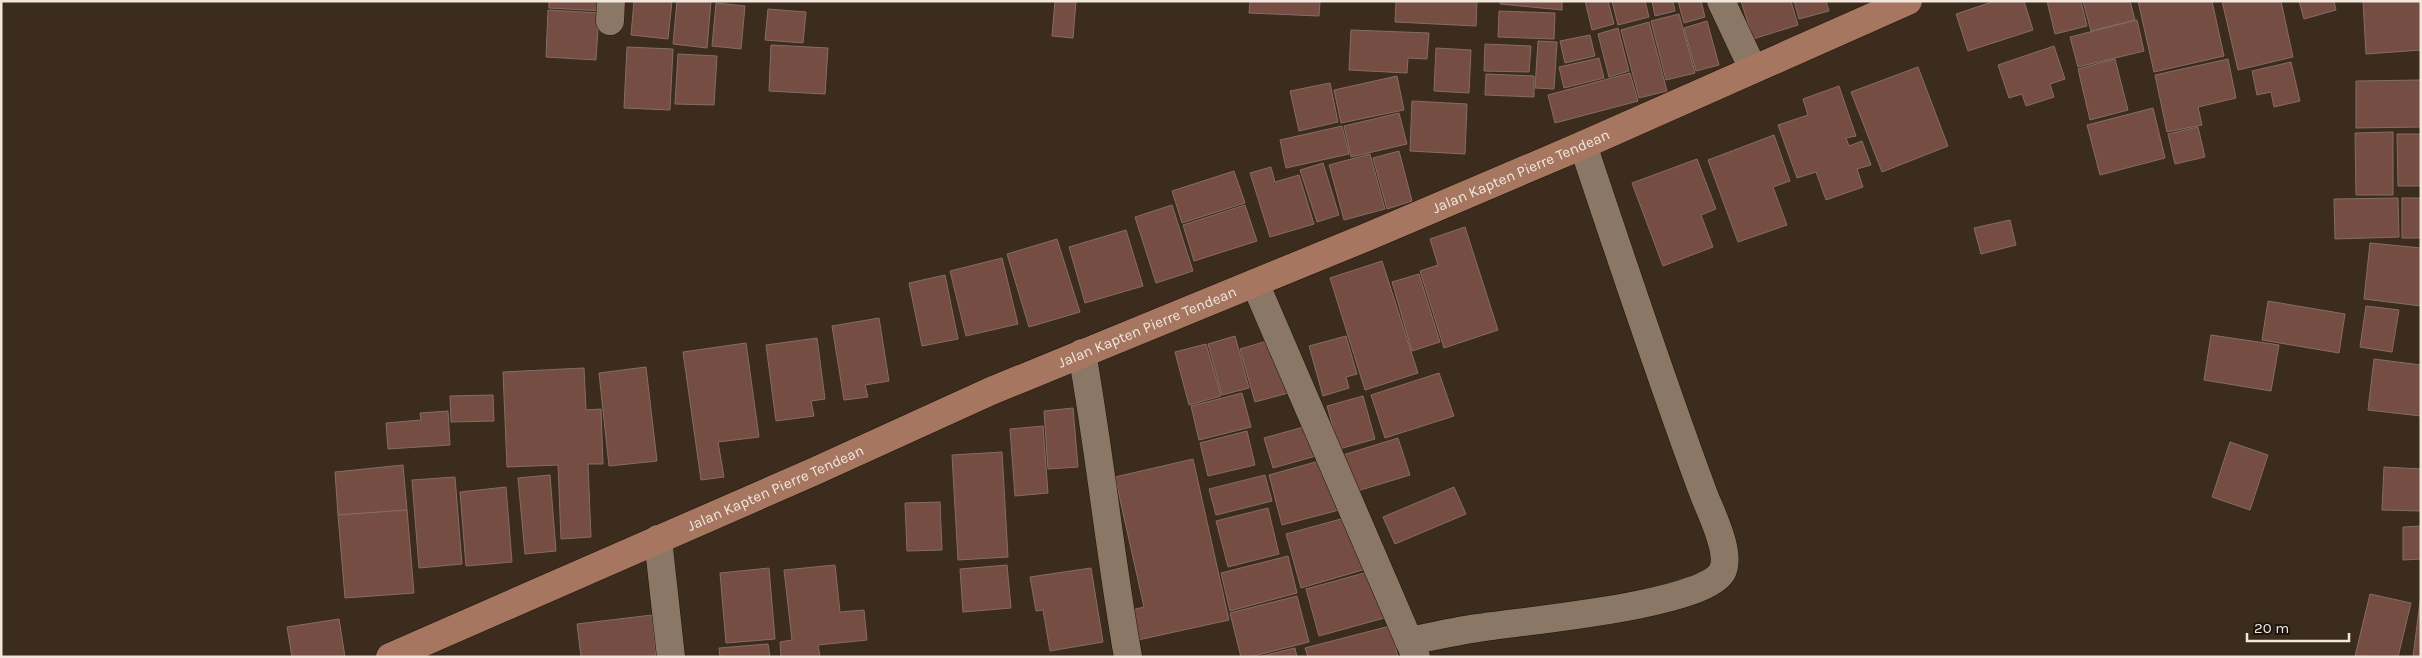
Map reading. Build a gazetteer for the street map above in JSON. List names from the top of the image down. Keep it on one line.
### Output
{"streets":{"main road":["Jalan Kapten Pierre Tendean"]},"scale_bar":"20 m"}
